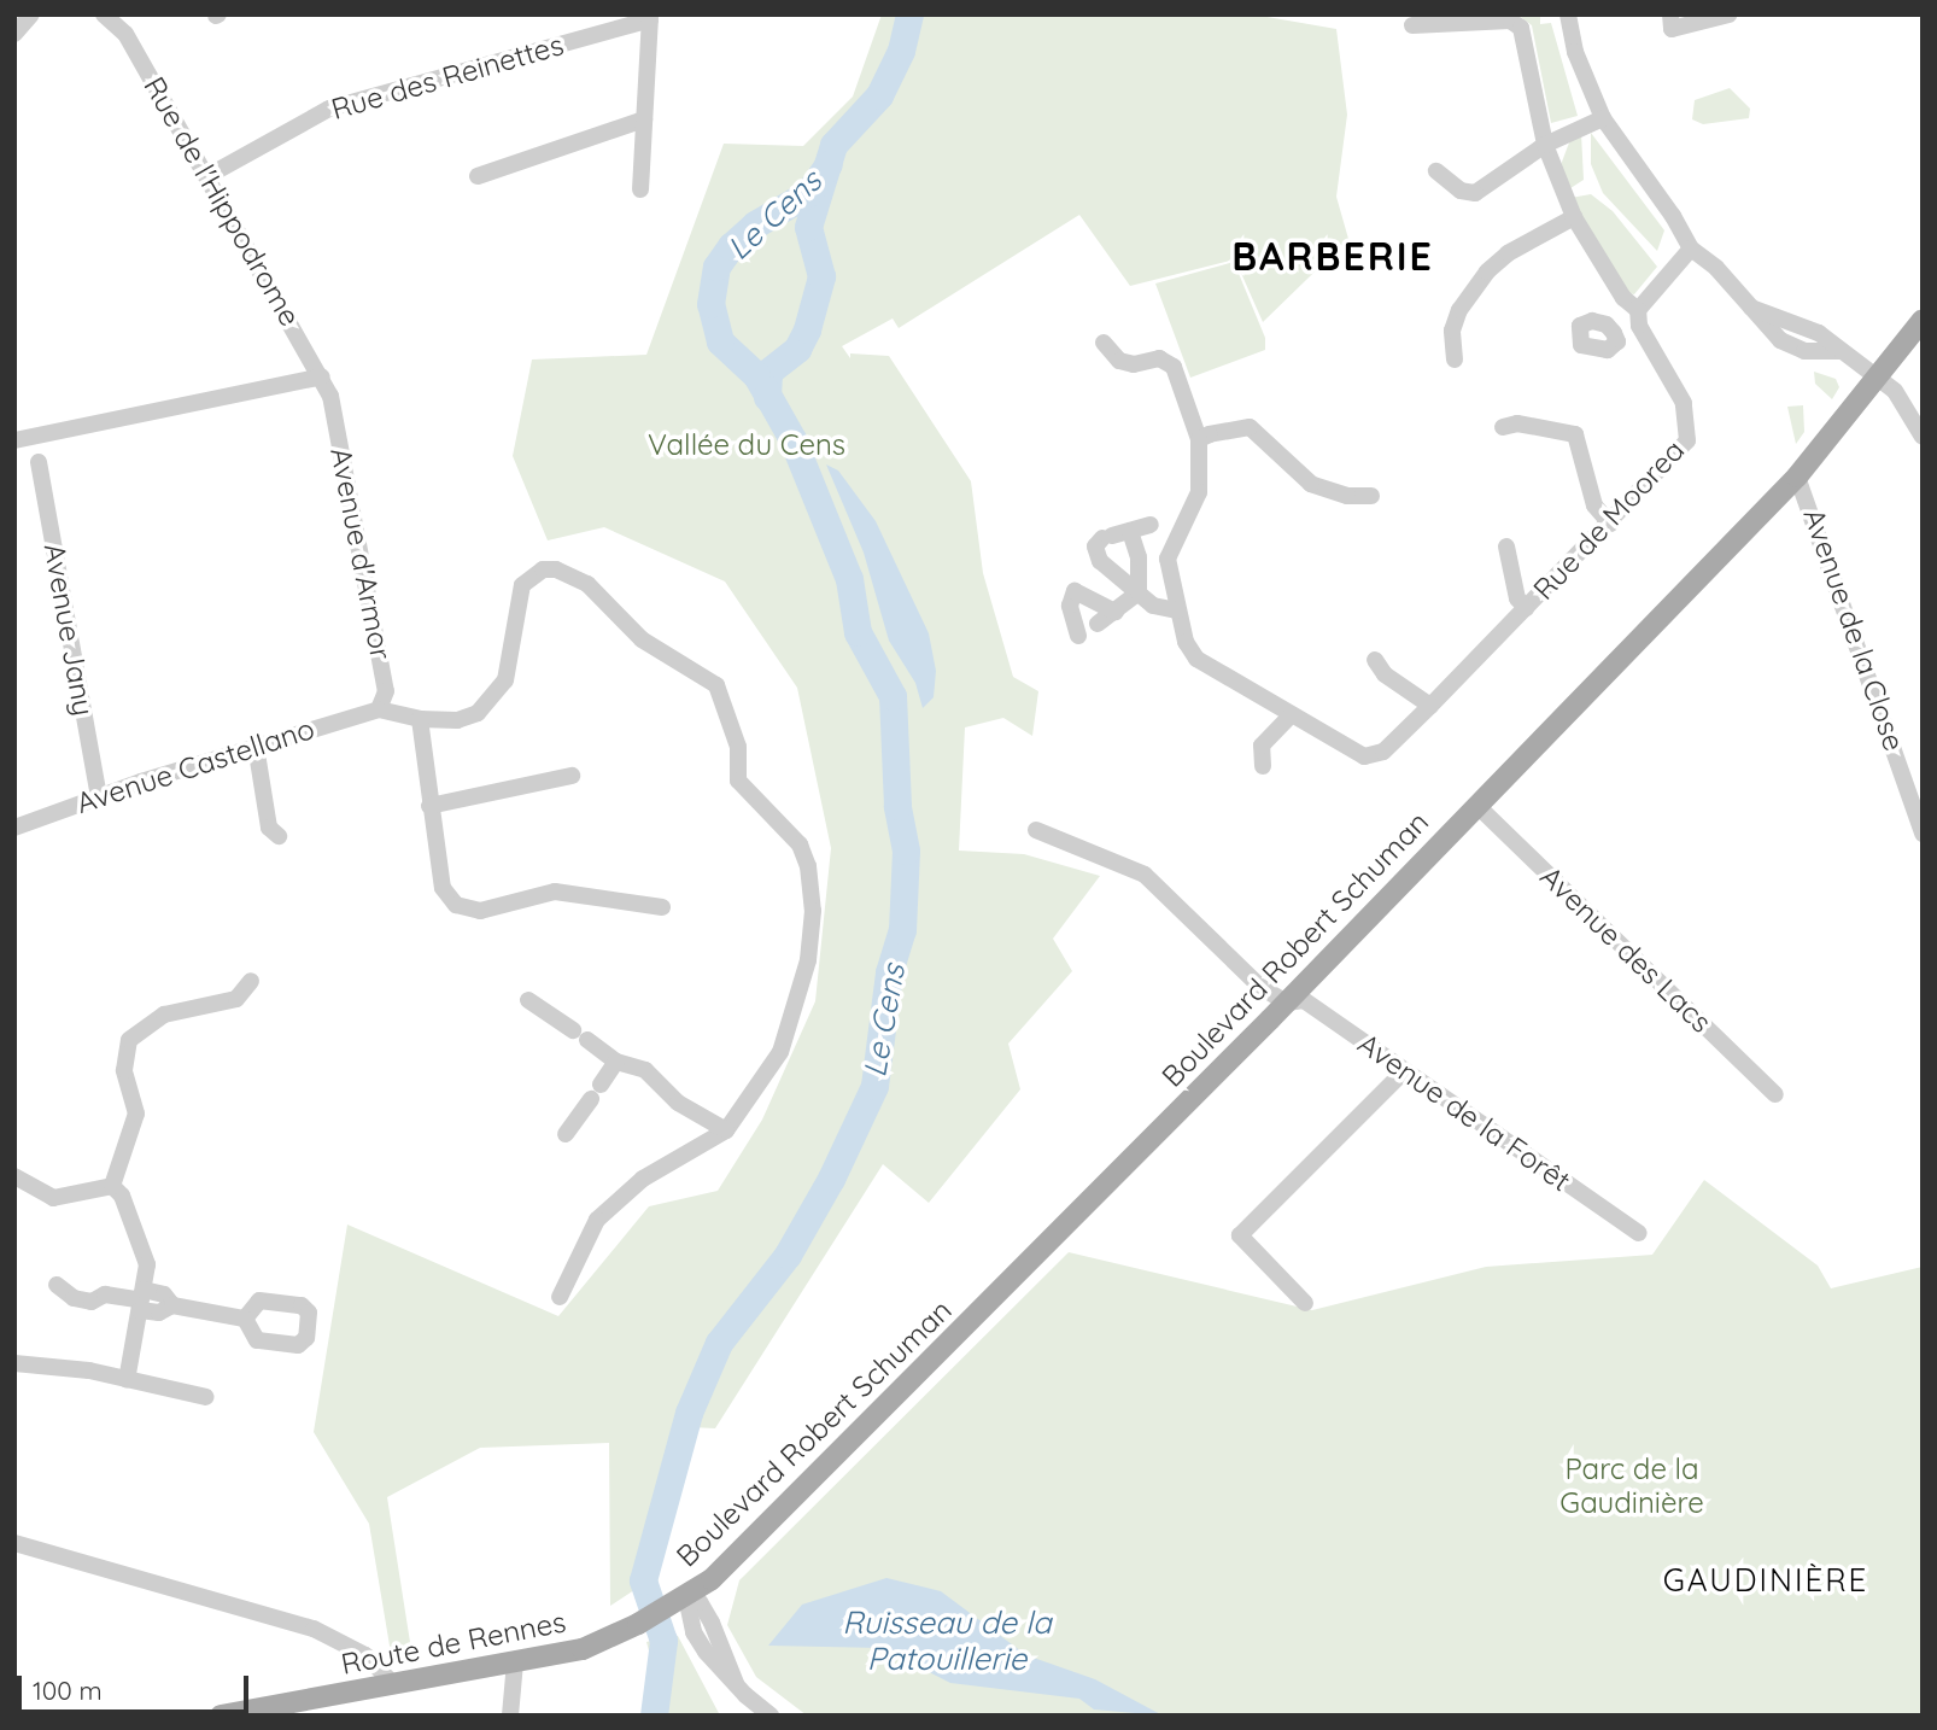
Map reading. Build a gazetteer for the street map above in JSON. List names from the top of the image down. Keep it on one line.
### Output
{"streets":{"main road":["Boulevard Robert Schuman","Route de Rennes"],"street":["Rue des Reinettes","Rue de l'Hippodrome","Rue de Moorea","Avenue d'Armor","Avenue Jany","Avenue de la Close","Avenue Castellano","Avenue des Lacs","Avenue de la Forêt"]},"crossings":[["Rue des Reinettes","Rue de l'Hippodrome"],["Rue de l'Hippodrome","Avenue d'Armor"],["Avenue d'Armor","Avenue Castellano"],["Avenue Jany","Avenue Castellano"],["Avenue de la Close","Boulevard Robert Schuman"],["Boulevard Robert Schuman","Avenue des Lacs"],["Boulevard Robert Schuman","Avenue de la Forêt"],["Boulevard Robert Schuman","Route de Rennes"]],"districts":["BARBERIE","GAUDINIÈRE"],"water":["Le Cens","Ruisseau de la Patouillerie"],"parks":["Vallée du Cens","Parc de la Gaudinière"],"scale_bar":"100 m"}
